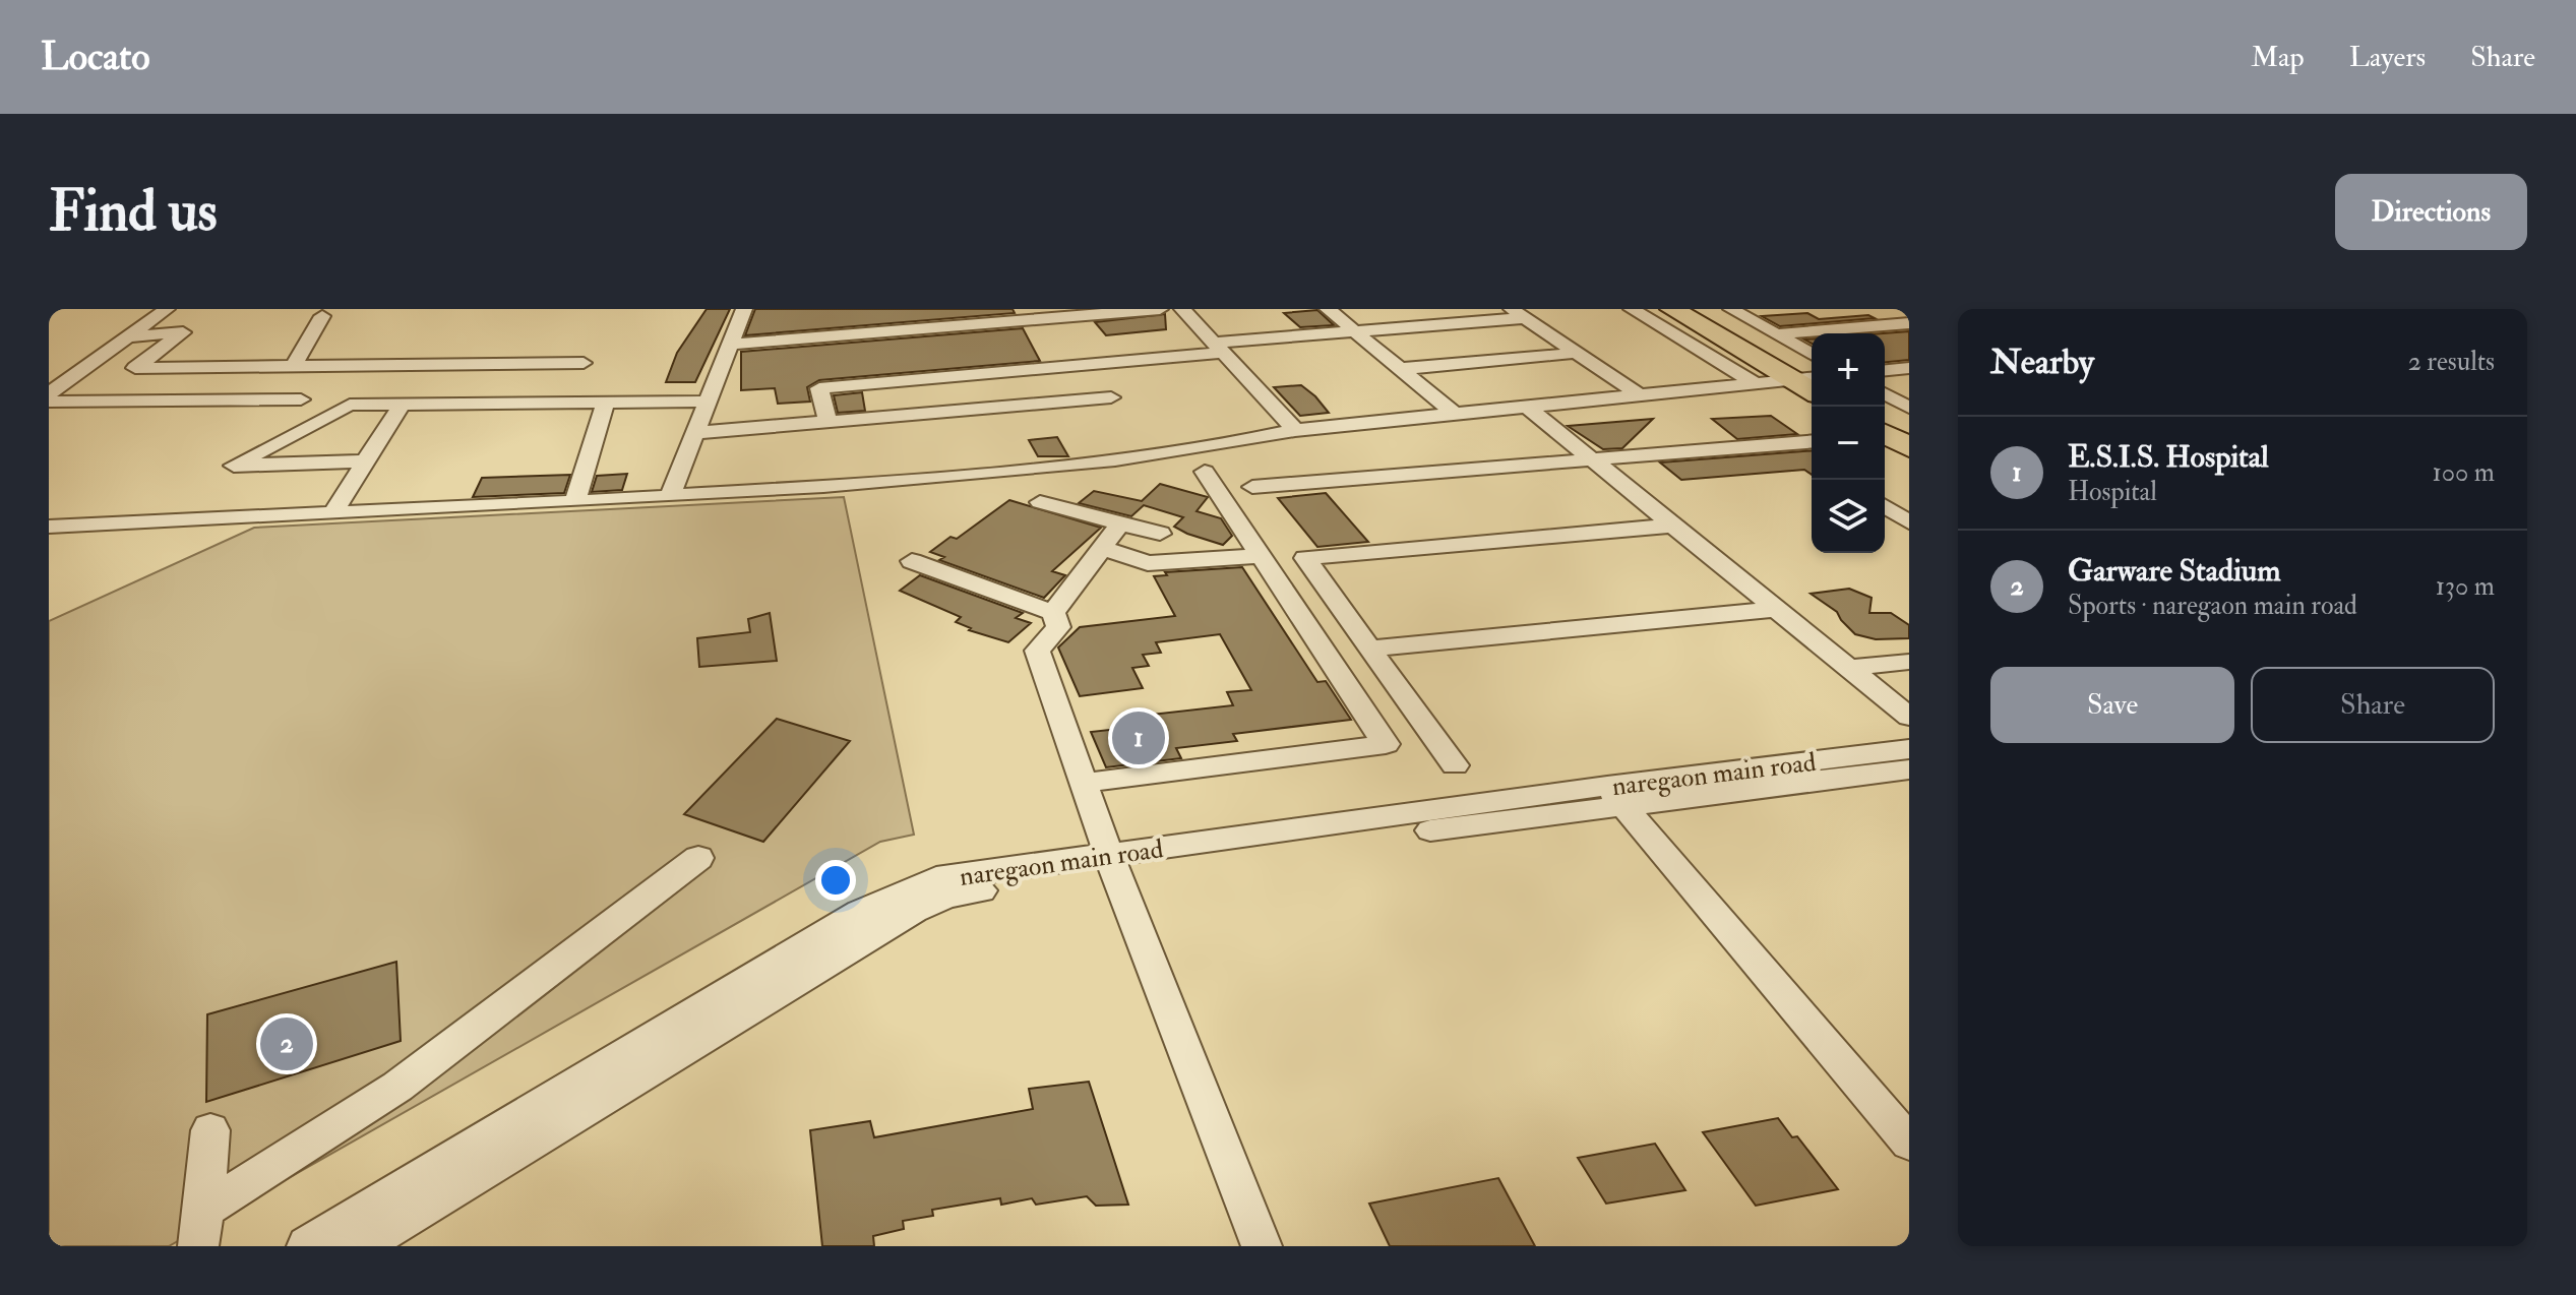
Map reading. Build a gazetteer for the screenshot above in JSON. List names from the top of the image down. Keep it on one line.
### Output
{"streets":{"street":["naregaon main road"]},"page":{"header":"Locato","nav":["Map","Layers","Share"],"buttons":["Directions",["Save","Share"]],"title":"Find us","heading":["Nearby","2 results"],"map_buttons":["+","−"],"list":[{"mark":"1","name":"E.S.I.S. Hospital","note":"Hospital","value":"100 m"},{"mark":"2","name":"Garware Stadium","note":"Sports · naregaon main road","value":"130 m"}],"pins":["1","2"]}}
